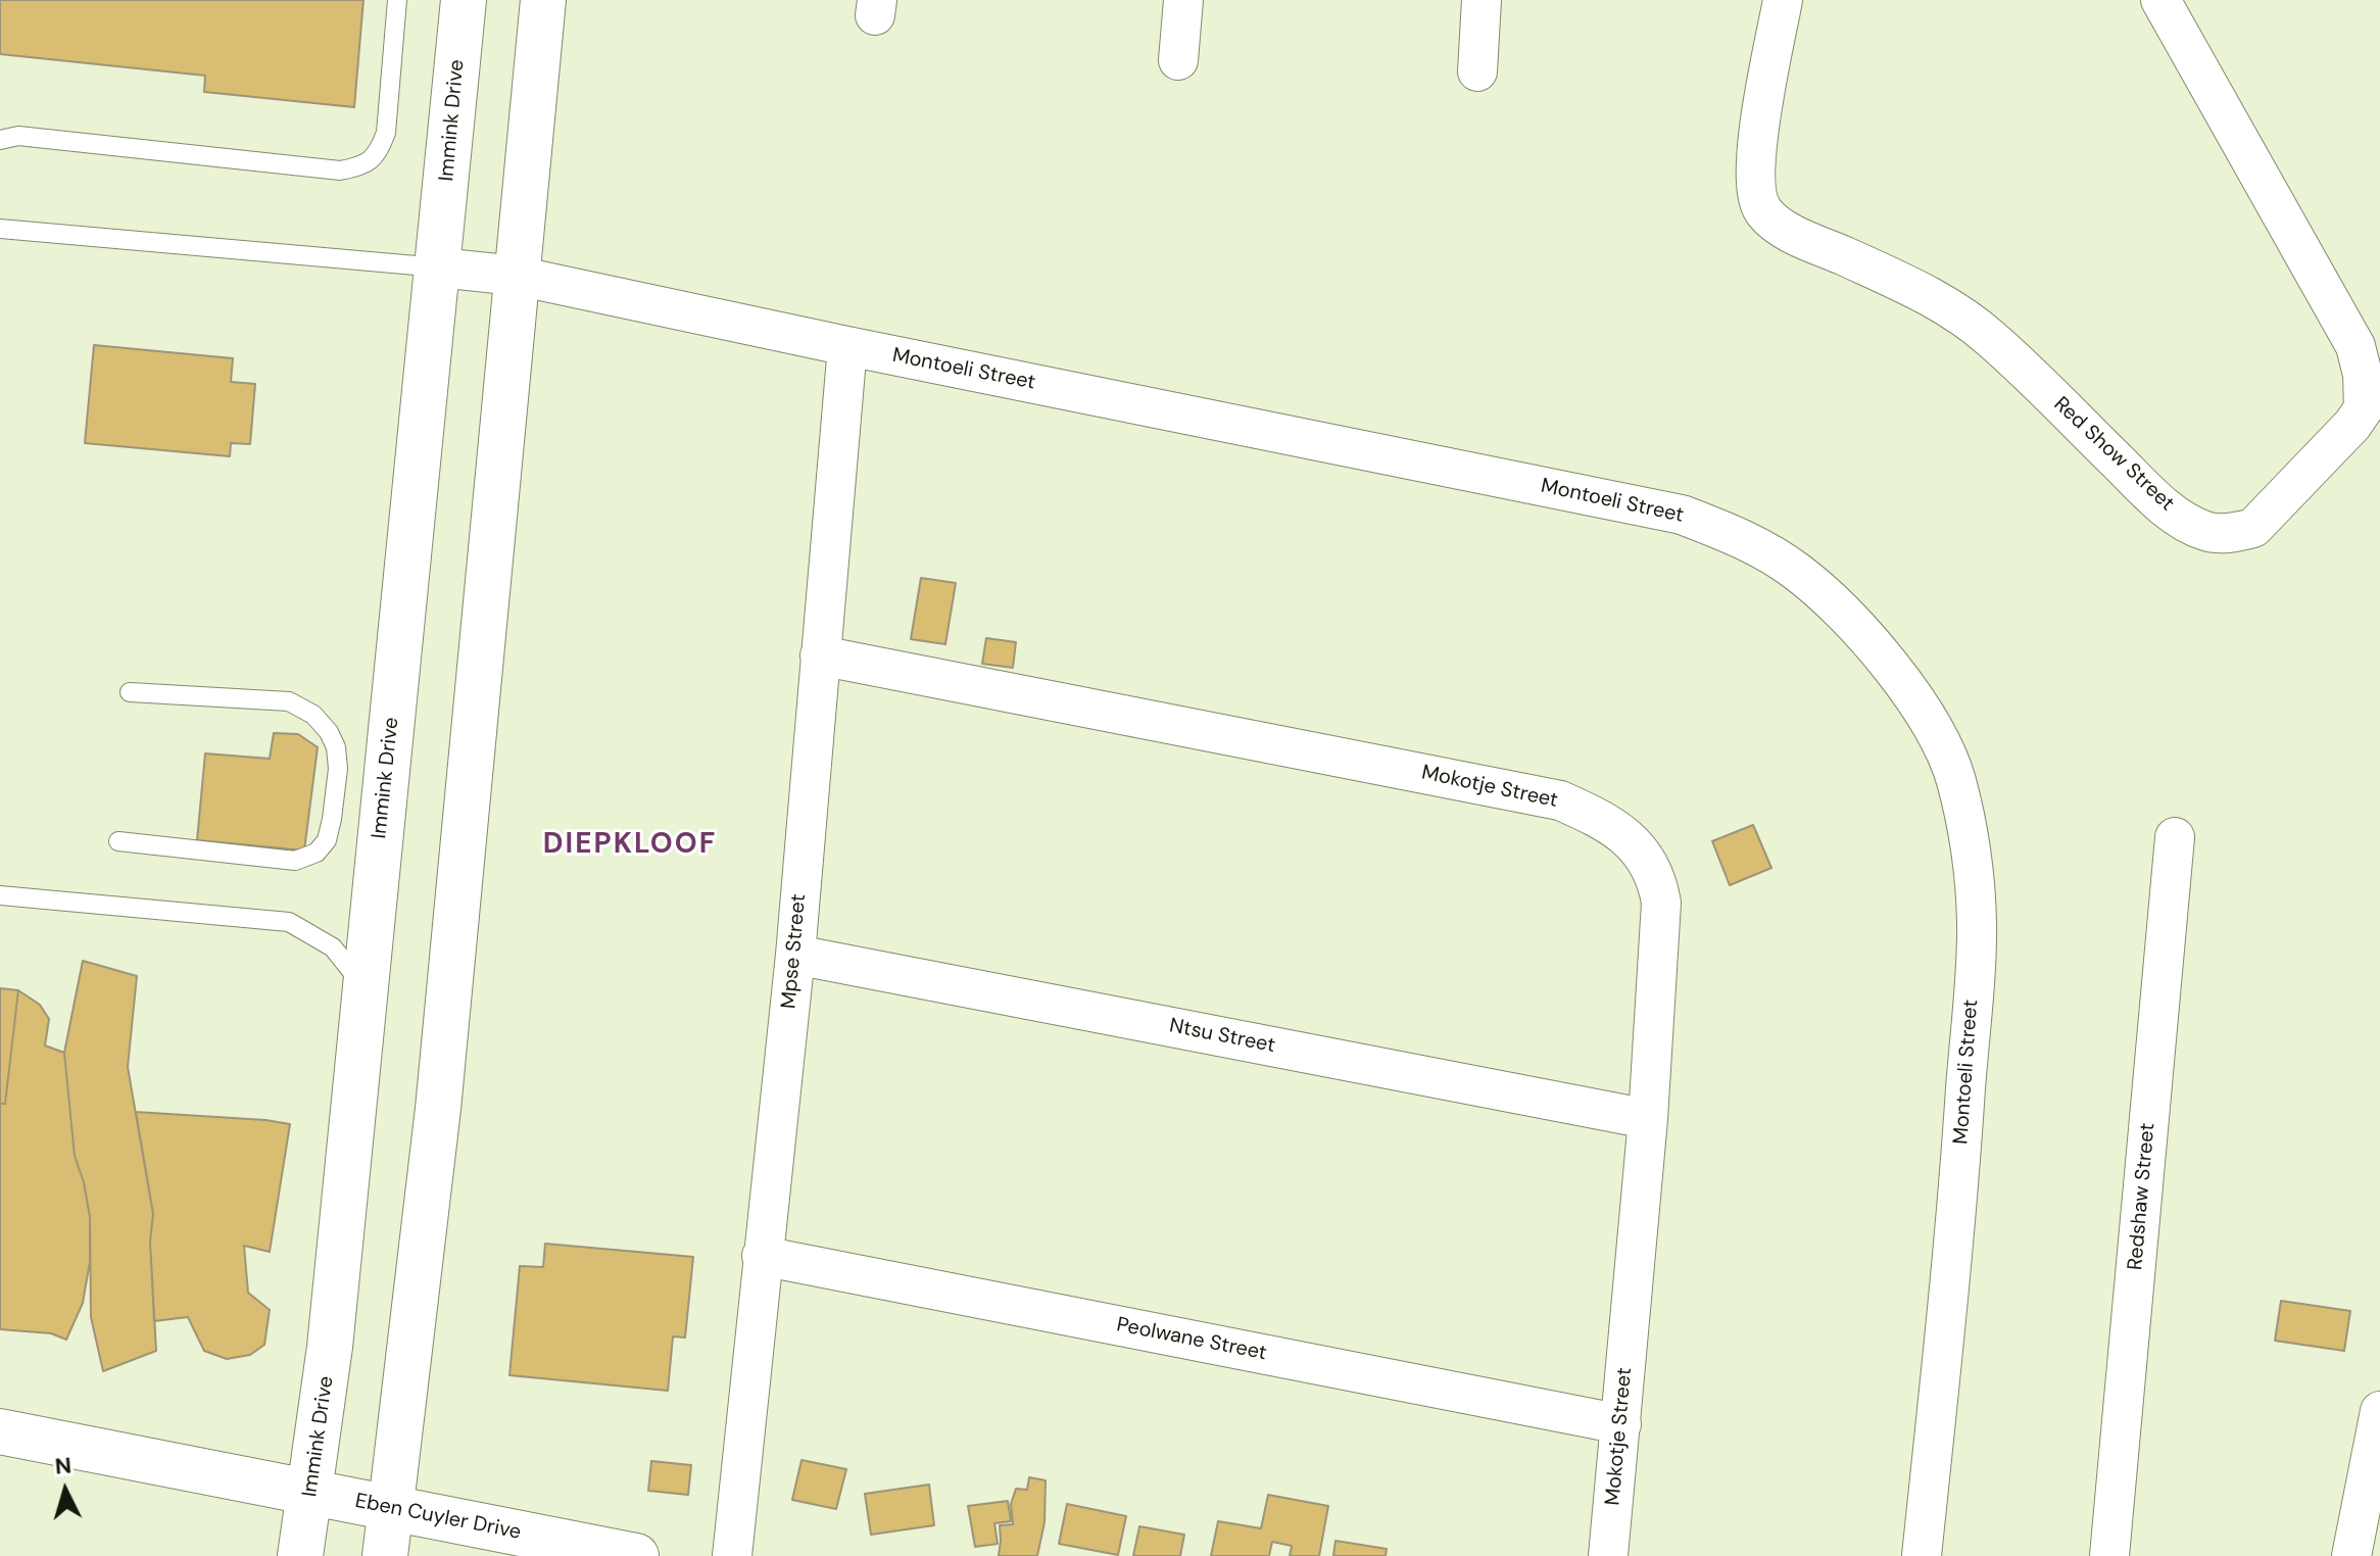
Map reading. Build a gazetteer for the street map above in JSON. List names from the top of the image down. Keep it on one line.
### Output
{"streets":{"main road":["Immink Drive","Eben Cuyler Drive"],"street":["Montoeli Street","Red Show Street","Mokotje Street","Mpse Street","Ntsu Street","Redshaw Street","Peolwane Street"]},"crossings":[["Immink Drive","Montoeli Street"],["Immink Drive","Eben Cuyler Drive"],["Montoeli Street","Mpse Street"],["Mokotje Street","Mpse Street"],["Mokotje Street","Ntsu Street"],["Mokotje Street","Peolwane Street"],["Mpse Street","Ntsu Street"],["Mpse Street","Peolwane Street"]],"districts":["DIEPKLOOF"],"north":"top"}
